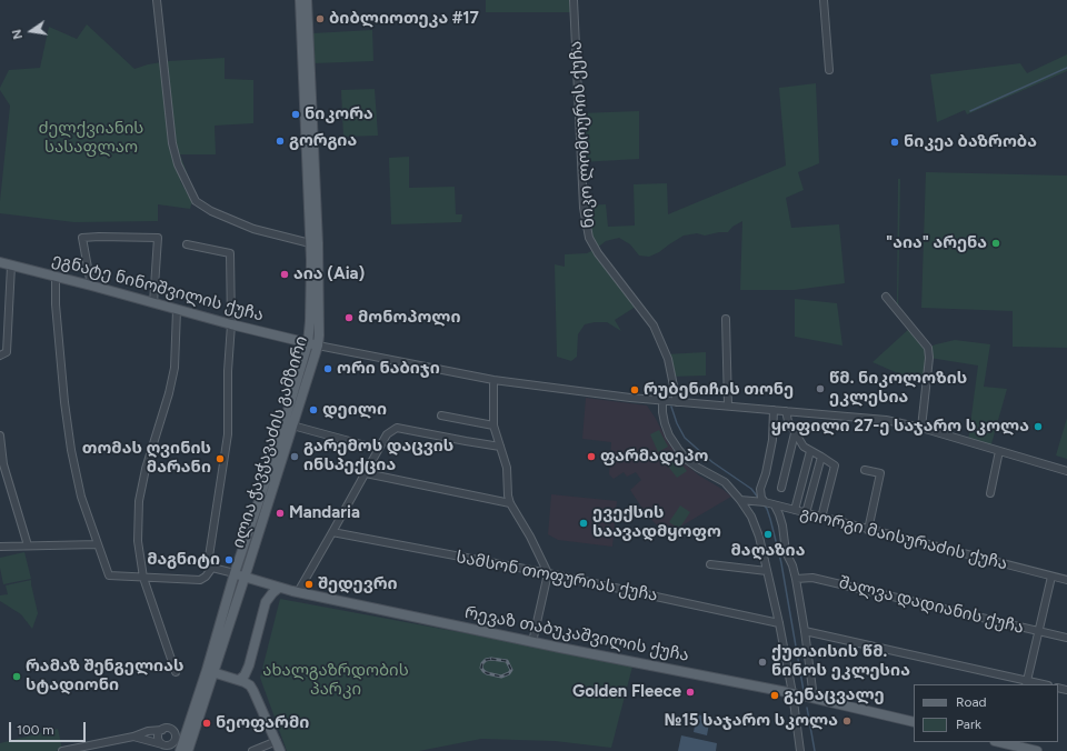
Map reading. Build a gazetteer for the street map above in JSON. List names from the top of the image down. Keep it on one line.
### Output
{"streets":{"main road":["ეგნატე ნინოშვილის ქუჩა","ილია ჭავჭავაძის გამზირი","რევაზ თაბუკაშვილის ქუჩა"],"street":["ნიკო ლომოურის ქუჩა","გიორგი მაისურაძის ქუჩა","სამსონ თოფურიას ქუჩა","შალვა დადიანის ქუჩა"]},"crossings":[["ეგნატე ნინოშვილის ქუჩა","ილია ჭავჭავაძის გამზირი"],["ილია ჭავჭავაძის გამზირი","რევაზ თაბუკაშვილის ქუჩა"]],"parks":["ძელქვიანის სასაფლაო","ახალგაზრდობის პარკი"],"places":["ბიბლიოთეკა #17","ნიკორა","გორგია","ნიკეა ბაზრობა","\"აია\" არენა","აია (Aia)","მონოპოლი","ორი ნაბიჯი","წმ. ნიკოლოზის ეკლესია","რუბენიჩის თონე","დეილი","ყოფილი 27-ე საჯარო სკოლა","გარემოს დაცვის ინსპექცია","ფარმადეპო","თომას ღვინის მარანი","Mandaria","ევექსის საავადმყოფო","მაღაზია","მაგნიტი","შედევრი","ქუთაისის წმ. ნინოს ეკლესია","რამაზ შენგელიას სტადიონი","Golden Fleece","გენაცვალე","№15 საჯარო სკოლა","ნეოფარმი"],"legend":["Road","Park"],"scale_bar":"100 m","north":"left"}
